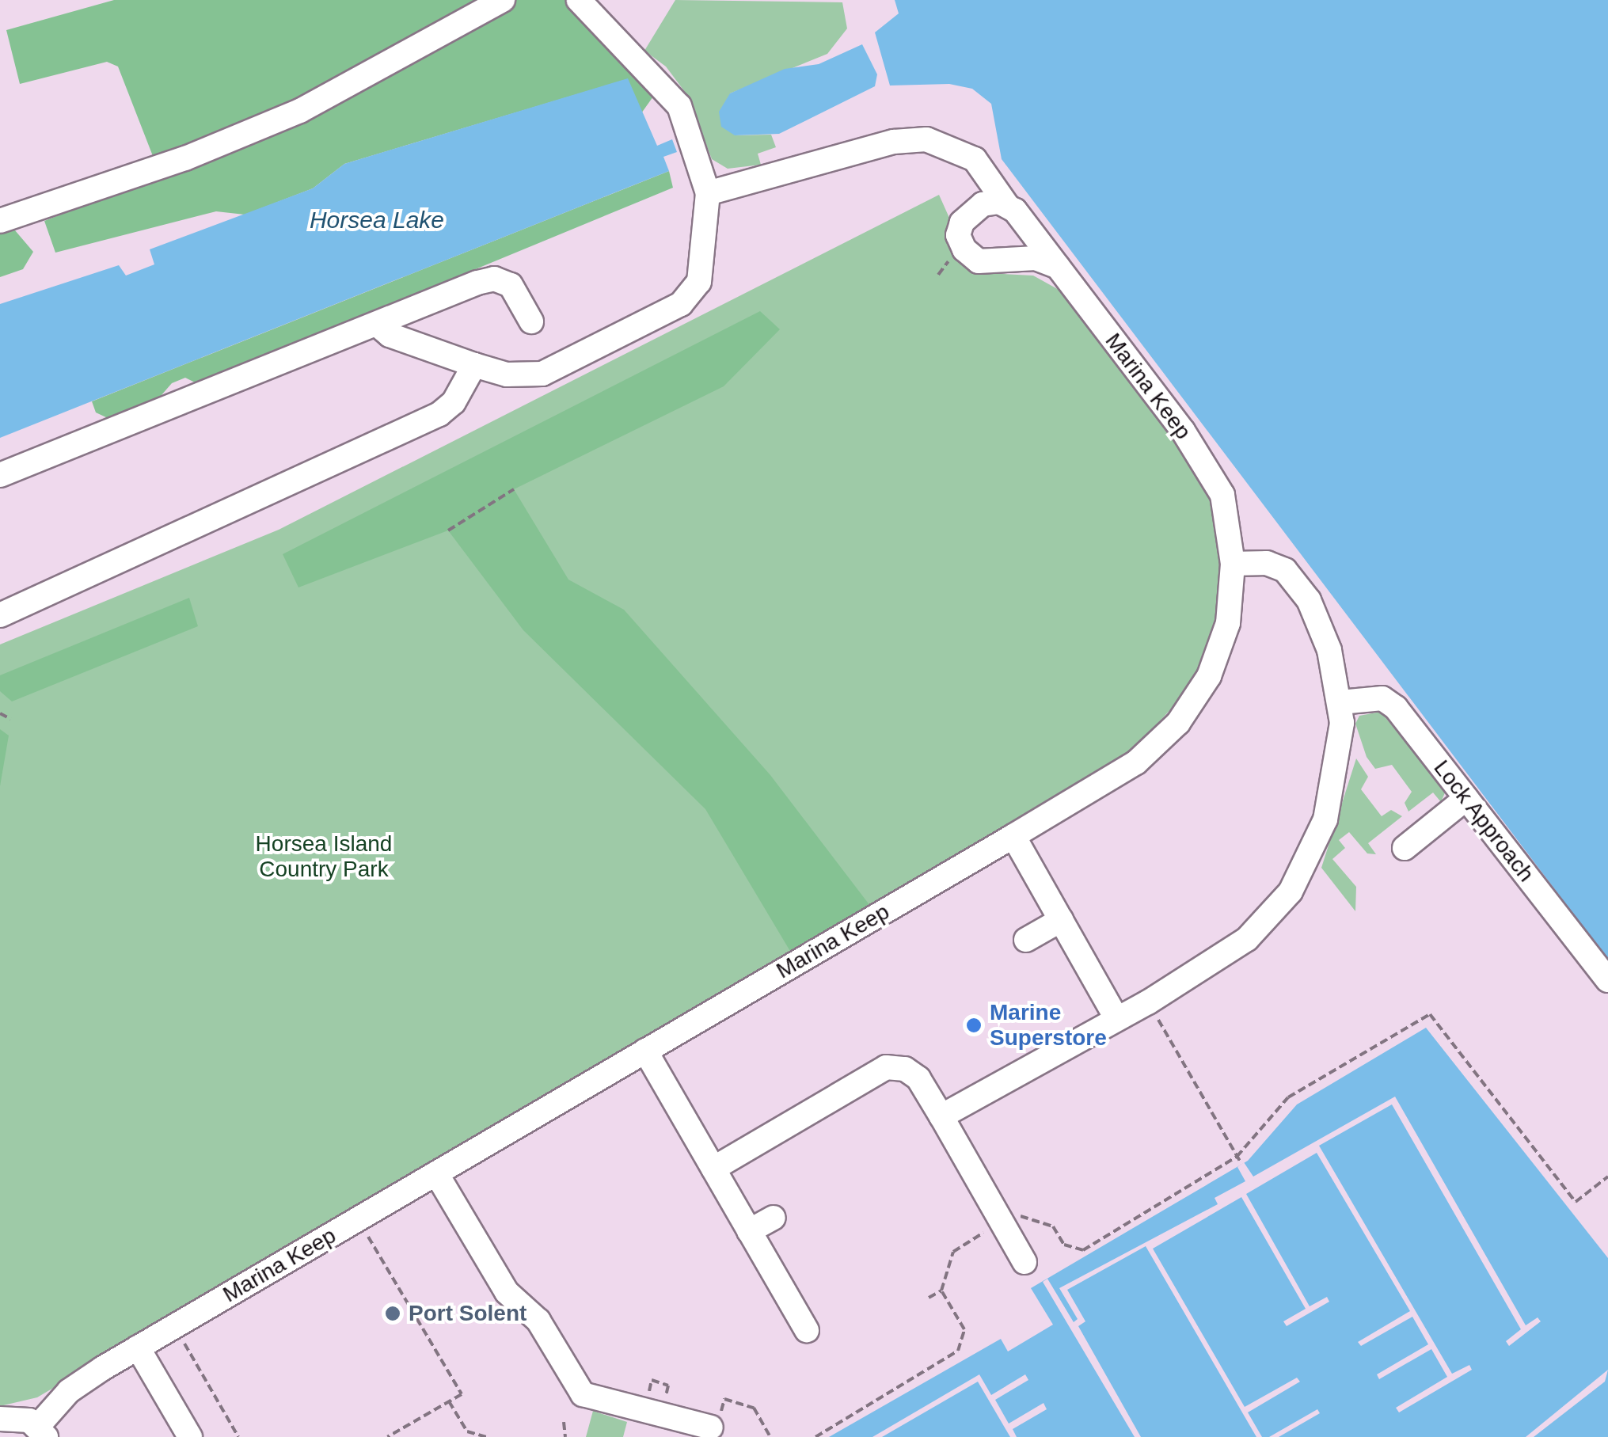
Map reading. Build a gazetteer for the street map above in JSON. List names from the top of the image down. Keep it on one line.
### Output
{"streets":{"street":["Marina Keep","Lock Approach"]},"water":["Horsea Lake"],"parks":["Horsea Island Country Park"],"places":["Marine Superstore","Port Solent"]}
